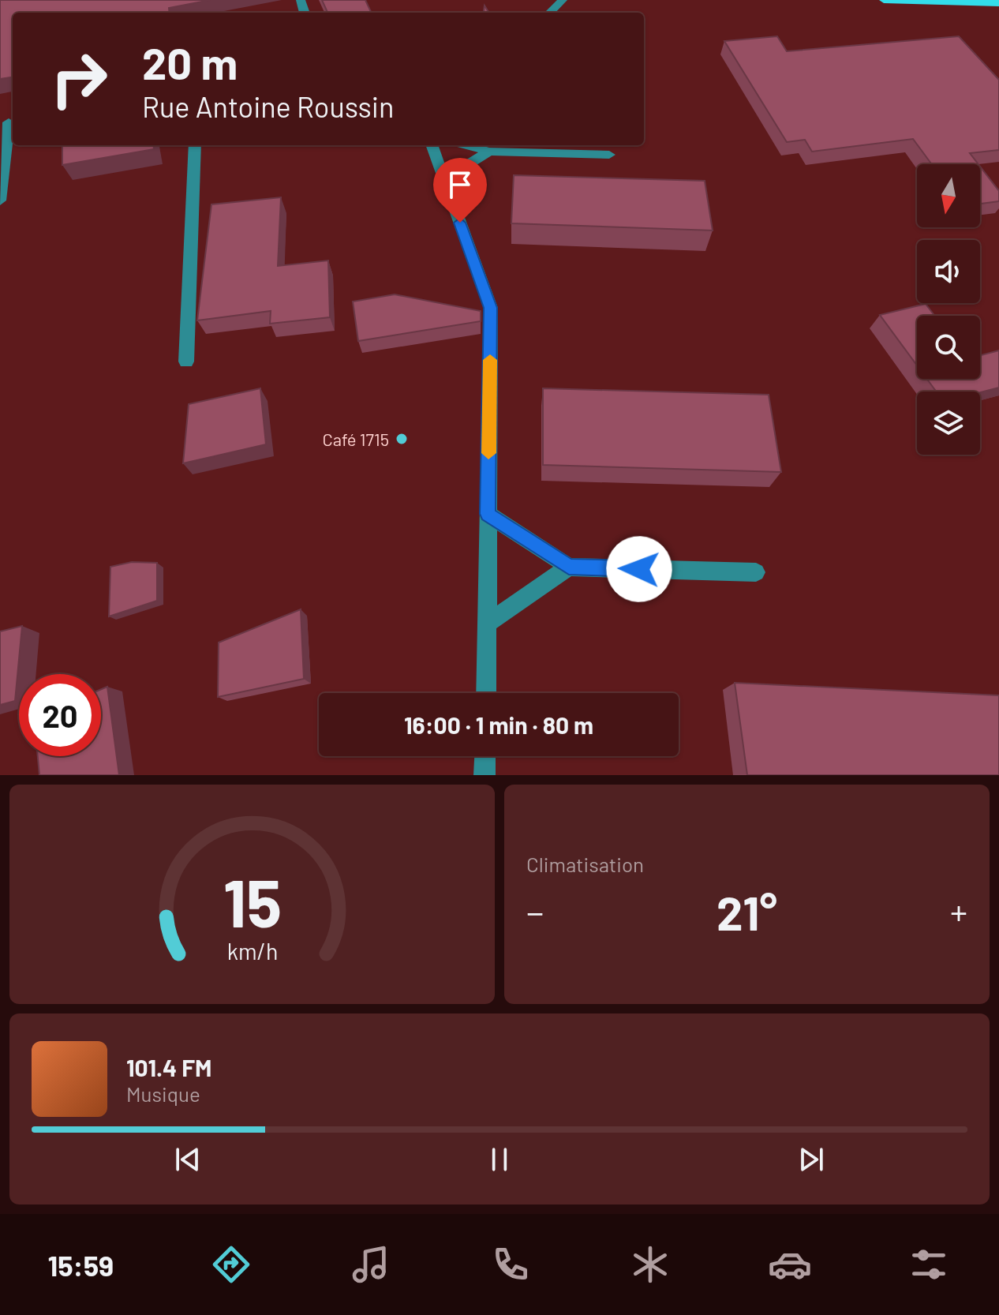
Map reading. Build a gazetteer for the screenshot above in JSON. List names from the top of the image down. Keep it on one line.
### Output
{"places":["Café 1715"],"north":"bottom","page":{"turn":["20 m","Rue Antoine Roussin"],"limit":"20","trip":"16:00 · 1 min · 80 m","tile":"Climatisation","heat":["−","21°","+"],"song":["101.4 FM","Musique"],"tabs":"15:59","gauge":["15","km/h"]}}
